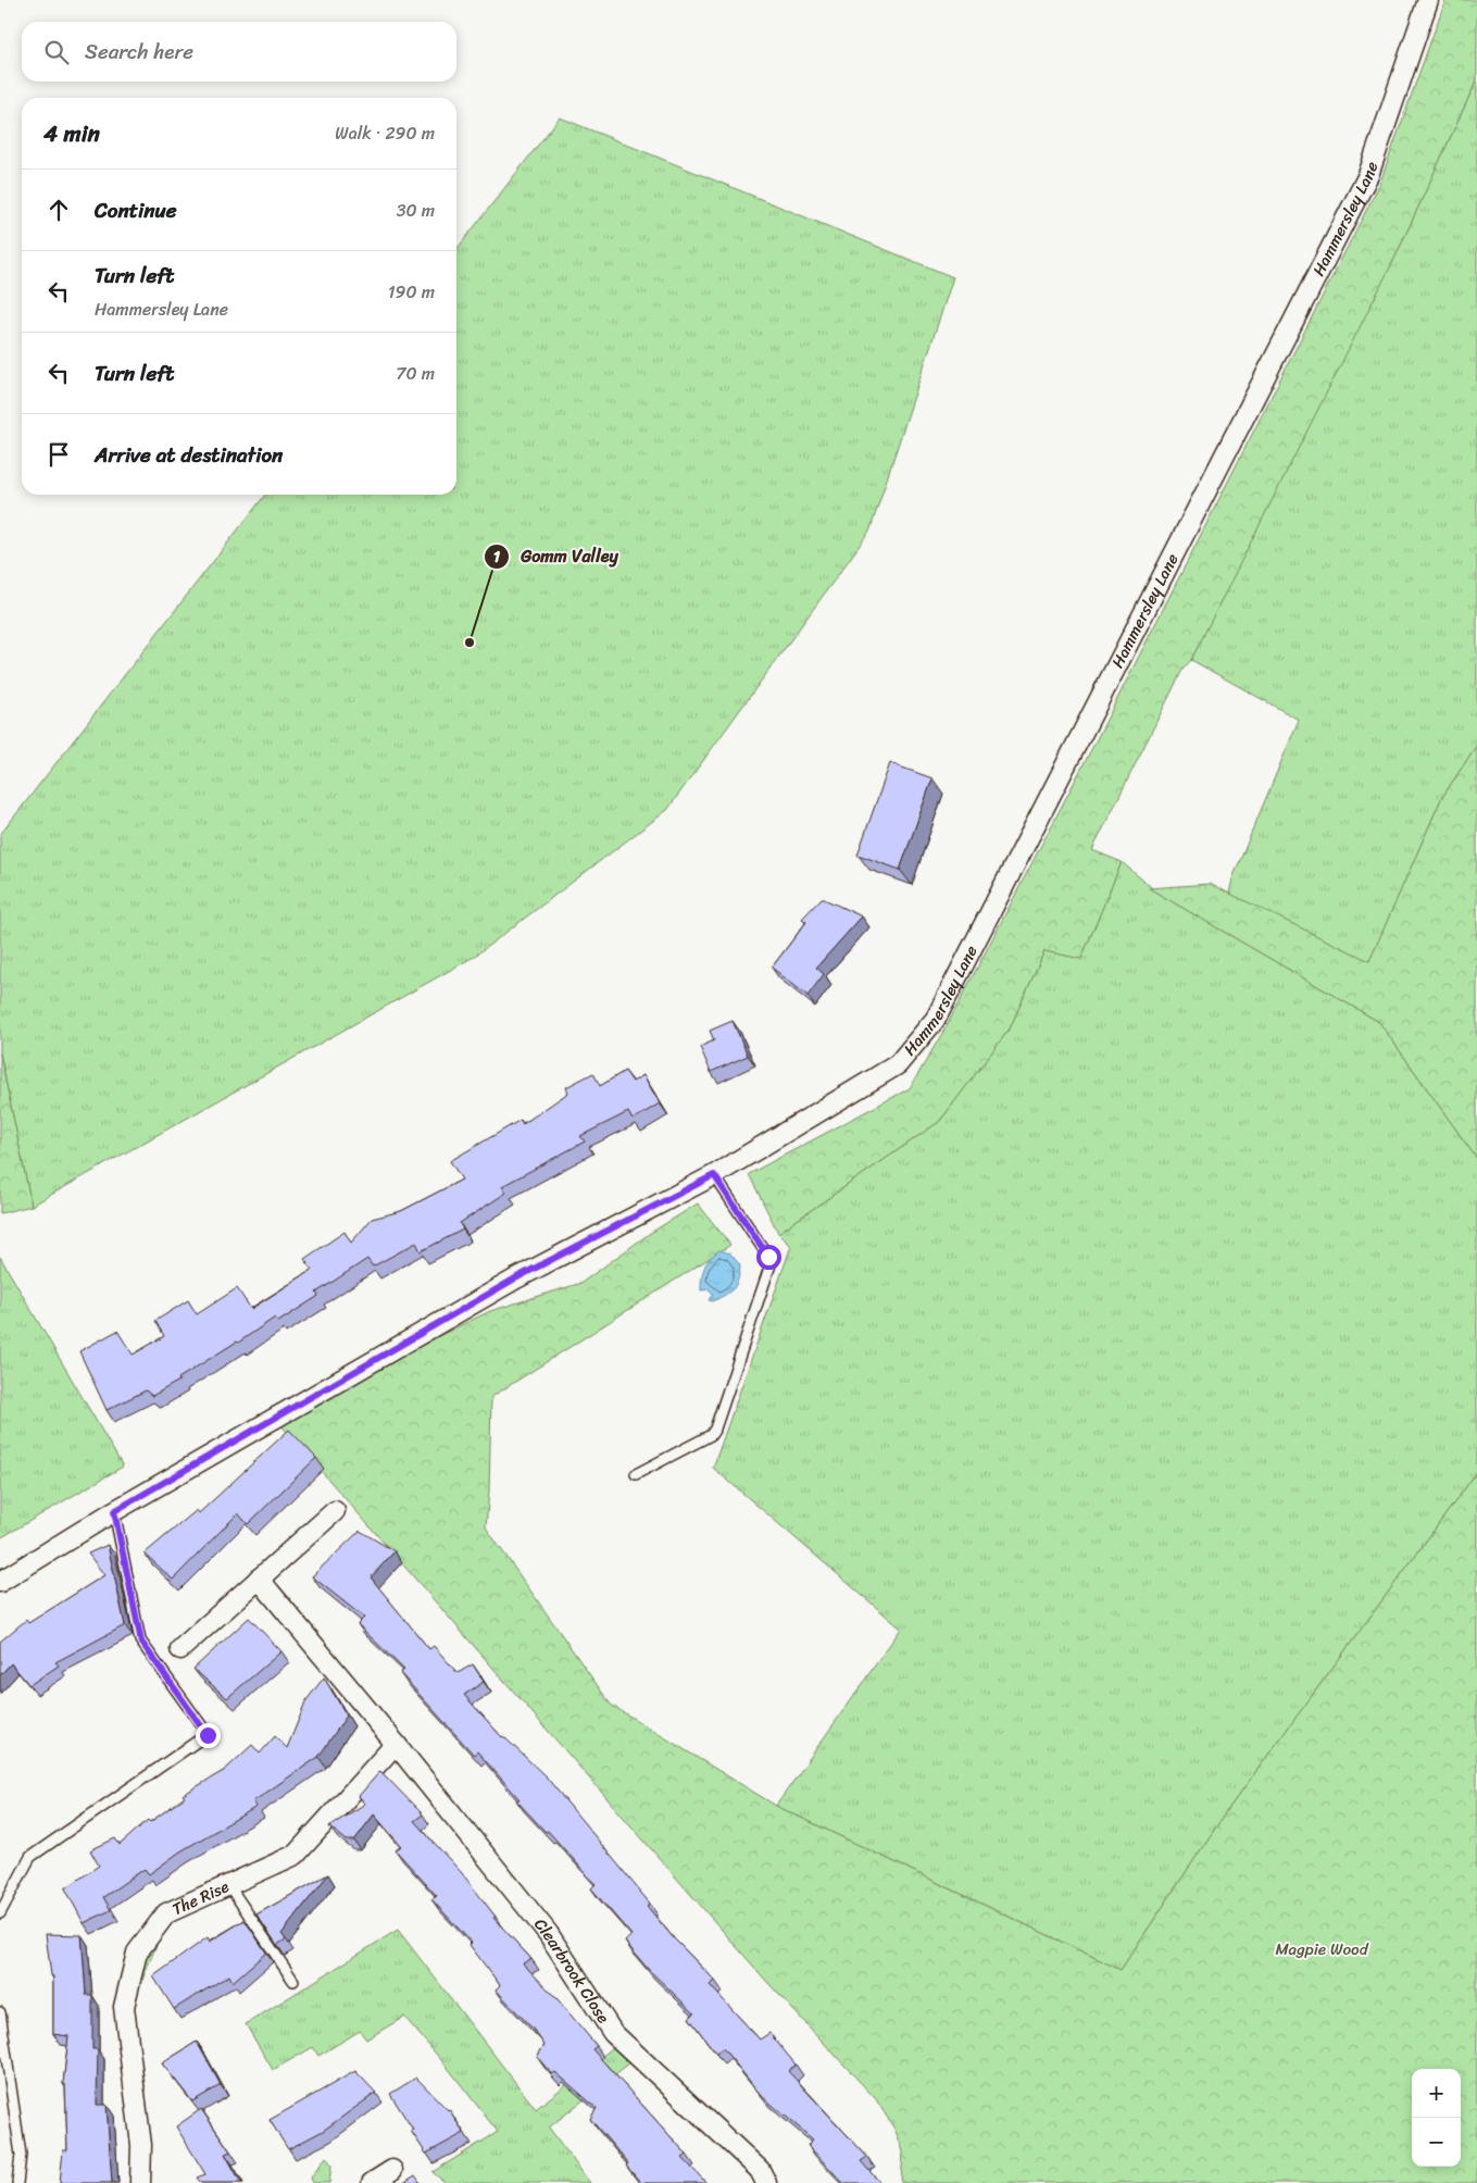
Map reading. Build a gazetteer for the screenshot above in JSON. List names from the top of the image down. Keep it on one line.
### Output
{"streets":{"street":["Hammersley Lane","The Rise","Clearbrook Close"]},"crossings":[["The Rise","Clearbrook Close"]],"parks":["Magpie Wood"],"places":["Gomm Valley"],"page":{"search":"Search here","heading":["4 min","Walk · 290 m"],"list":[["Continue","30 m"],["Turn left","Hammersley Lane","190 m"],["Turn left","70 m"],"Arrive at destination"],"map_buttons":["+","−"]}}
